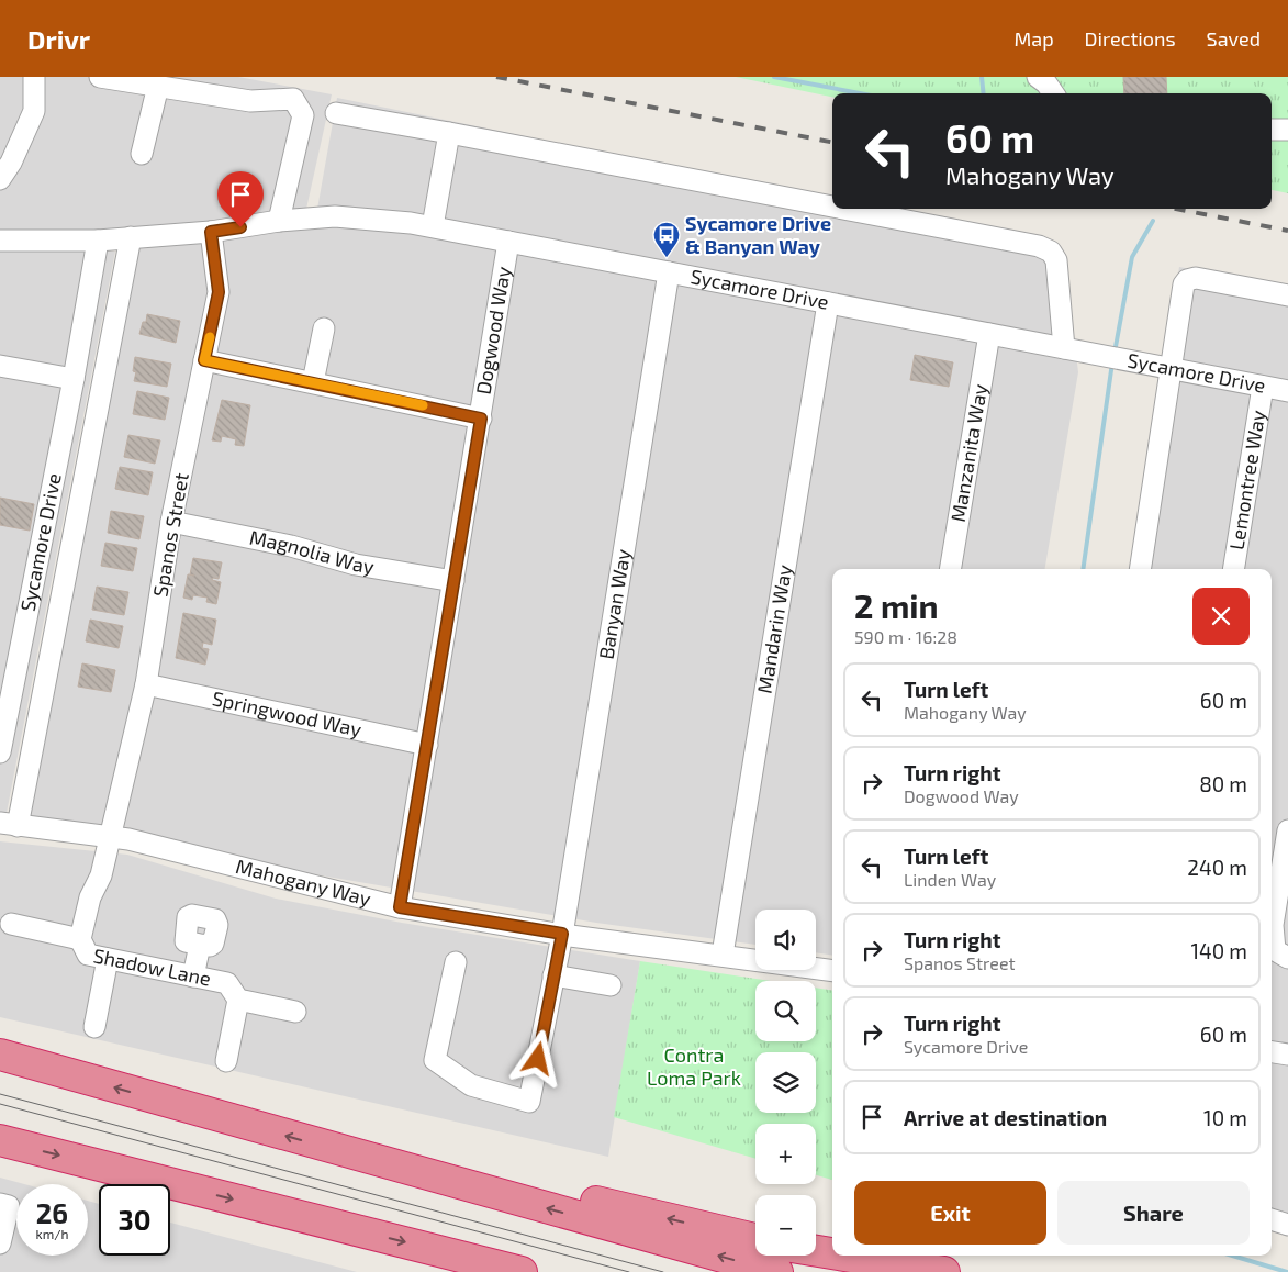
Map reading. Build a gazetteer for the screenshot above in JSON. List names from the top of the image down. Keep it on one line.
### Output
{"streets":{"street":["Sycamore Drive","Dogwood Way","Manzanita Way","Lemontree Way","Spanos Street","Magnolia Way","Banyan Way","Mandarin Way","Springwood Way","Mahogany Way","Shadow Lane"]},"crossings":[["Sycamore Drive","Dogwood Way"],["Sycamore Drive","Manzanita Way"],["Sycamore Drive","Lemontree Way"],["Sycamore Drive","Spanos Street"],["Sycamore Drive","Banyan Way"],["Sycamore Drive","Mandarin Way"],["Dogwood Way","Magnolia Way"],["Dogwood Way","Springwood Way"],["Dogwood Way","Mahogany Way"],["Spanos Street","Magnolia Way"],["Spanos Street","Springwood Way"],["Spanos Street","Mahogany Way"],["Spanos Street","Shadow Lane"],["Banyan Way","Mahogany Way"],["Mandarin Way","Mahogany Way"],["Mahogany Way","Shadow Lane"]],"parks":["Contra Loma Park"],"places":{"bus stop":["Sycamore Drive & Banyan Way"]},"page":{"header":"Drivr","nav":["Map","Directions","Saved"],"turn":["60 m","Mahogany Way"],"heading":["2 min","590 m · 16:28"],"list":[{"name":"Turn left","note":"Mahogany Way","value":"60 m"},{"name":"Turn right","note":"Dogwood Way","value":"80 m"},{"name":"Turn left","note":"Linden Way","value":"240 m"},{"name":"Turn right","note":"Spanos Street","value":"140 m"},{"name":"Turn right","note":"Sycamore Drive","value":"60 m"},{"name":"Arrive at destination","value":"10 m"}],"map_buttons":["+","−"],"buttons":["Exit","Share"],"speed":"26 km/h","limit":"30"}}
